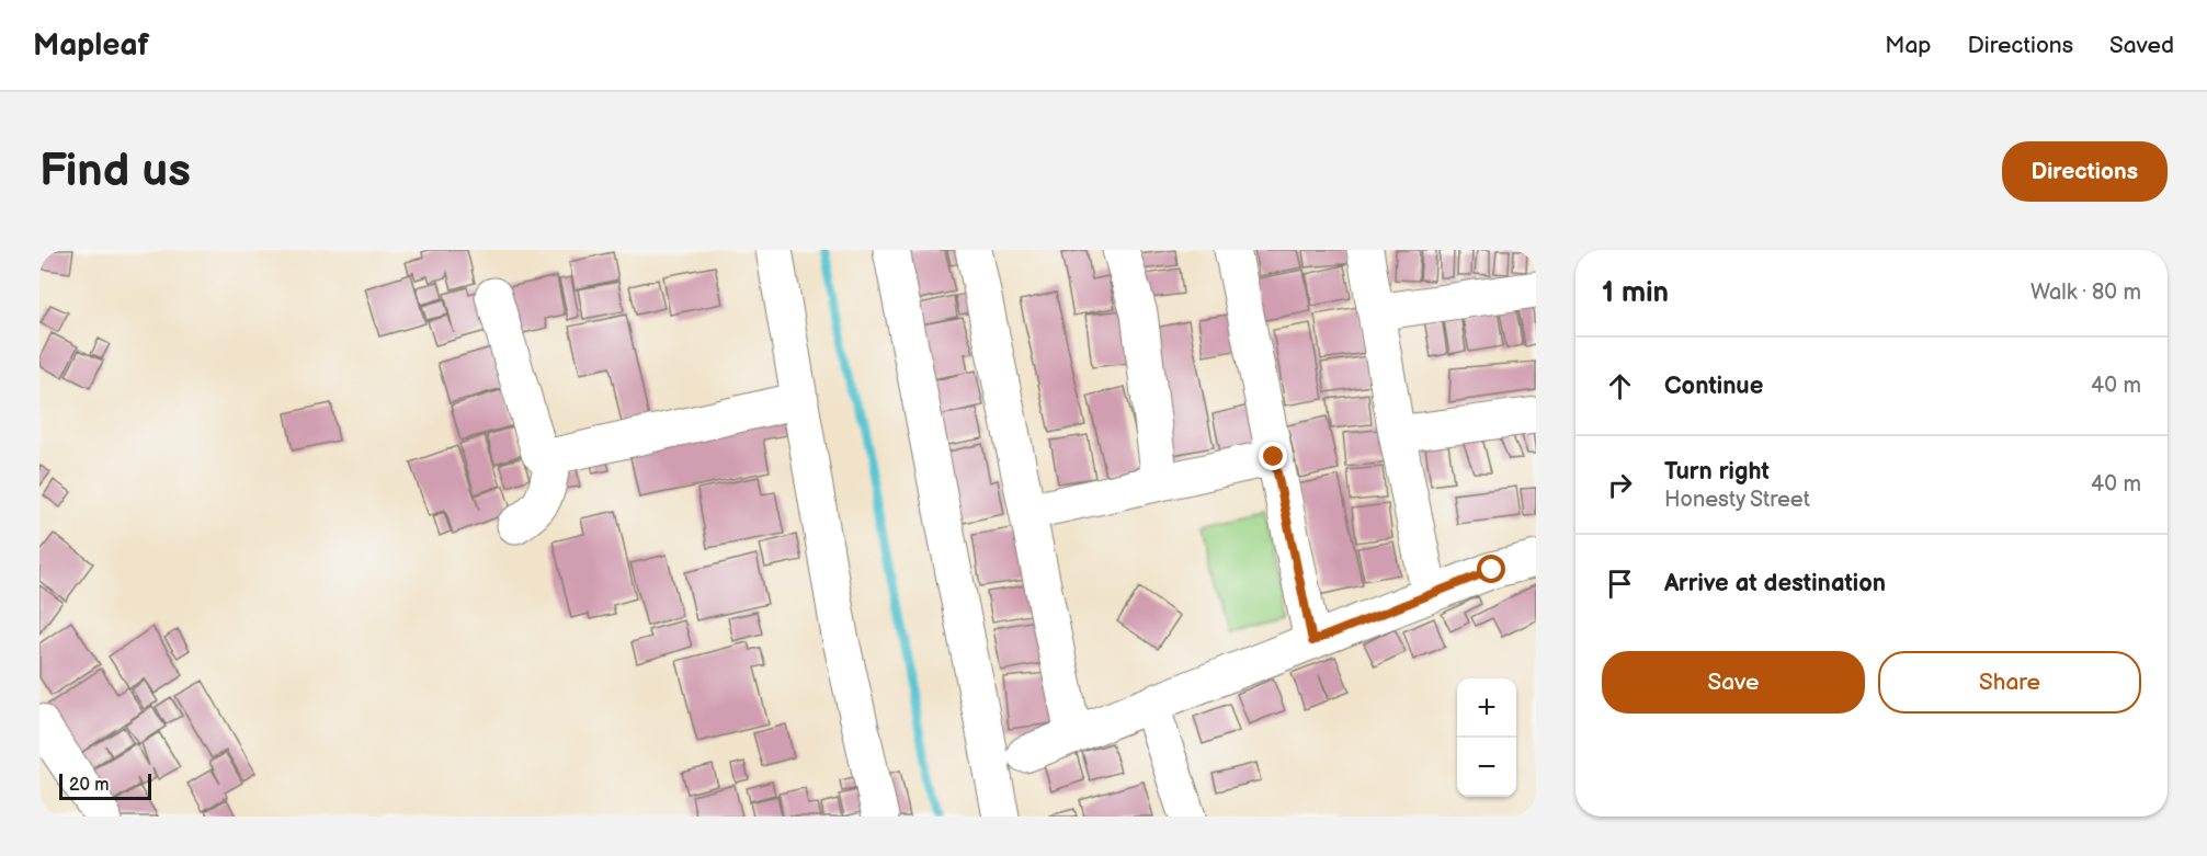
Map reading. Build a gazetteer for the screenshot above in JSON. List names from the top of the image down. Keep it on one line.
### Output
{"scale_bar":"20 m","page":{"header":"Mapleaf","nav":["Map","Directions","Saved"],"buttons":["Directions",["Save","Share"]],"title":"Find us","heading":["1 min","Walk · 80 m"],"list":[["Continue","40 m"],["Turn right","Honesty Street","40 m"],"Arrive at destination"],"map_buttons":["+","−"],"scale":"20 m"}}
